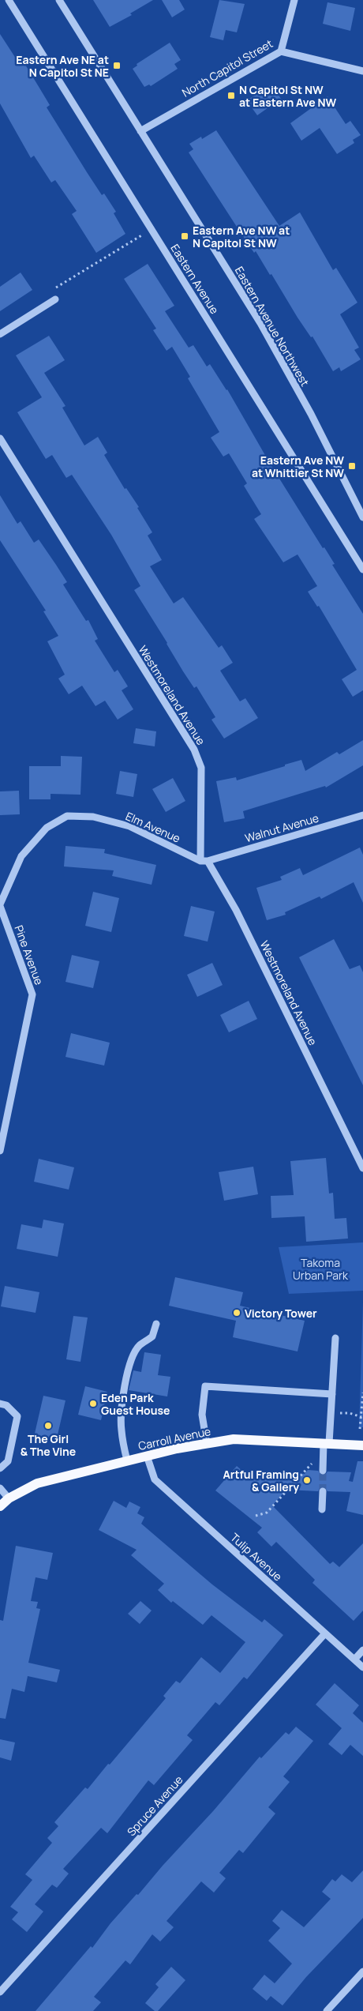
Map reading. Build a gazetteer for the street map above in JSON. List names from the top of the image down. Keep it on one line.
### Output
{"streets":{"main road":["Carroll Avenue"],"street":["North Capitol Street","Eastern Avenue","Eastern Avenue Northwest","Westmoreland Avenue","Elm Avenue","Walnut Avenue","Pine Avenue","Tulip Avenue","Spruce Avenue"]},"crossings":[["North Capitol Street","Eastern Avenue Northwest"],["Westmoreland Avenue","Elm Avenue"],["Westmoreland Avenue","Walnut Avenue"],["Elm Avenue","Walnut Avenue"],["Elm Avenue","Pine Avenue"],["Carroll Avenue","Tulip Avenue"],["Tulip Avenue","Spruce Avenue"]],"parks":["Takoma Urban Park"],"places":{"transit":["Eastern Ave NE at N Capitol St NE","N Capitol St NW at Eastern Ave NW","Eastern Ave NW at N Capitol St NW","Eastern Ave NW at Whittier St NW"],"other":["Victory Tower","Eden Park Guest House","The Girl & The Vine","Artful Framing & Gallery"]}}
